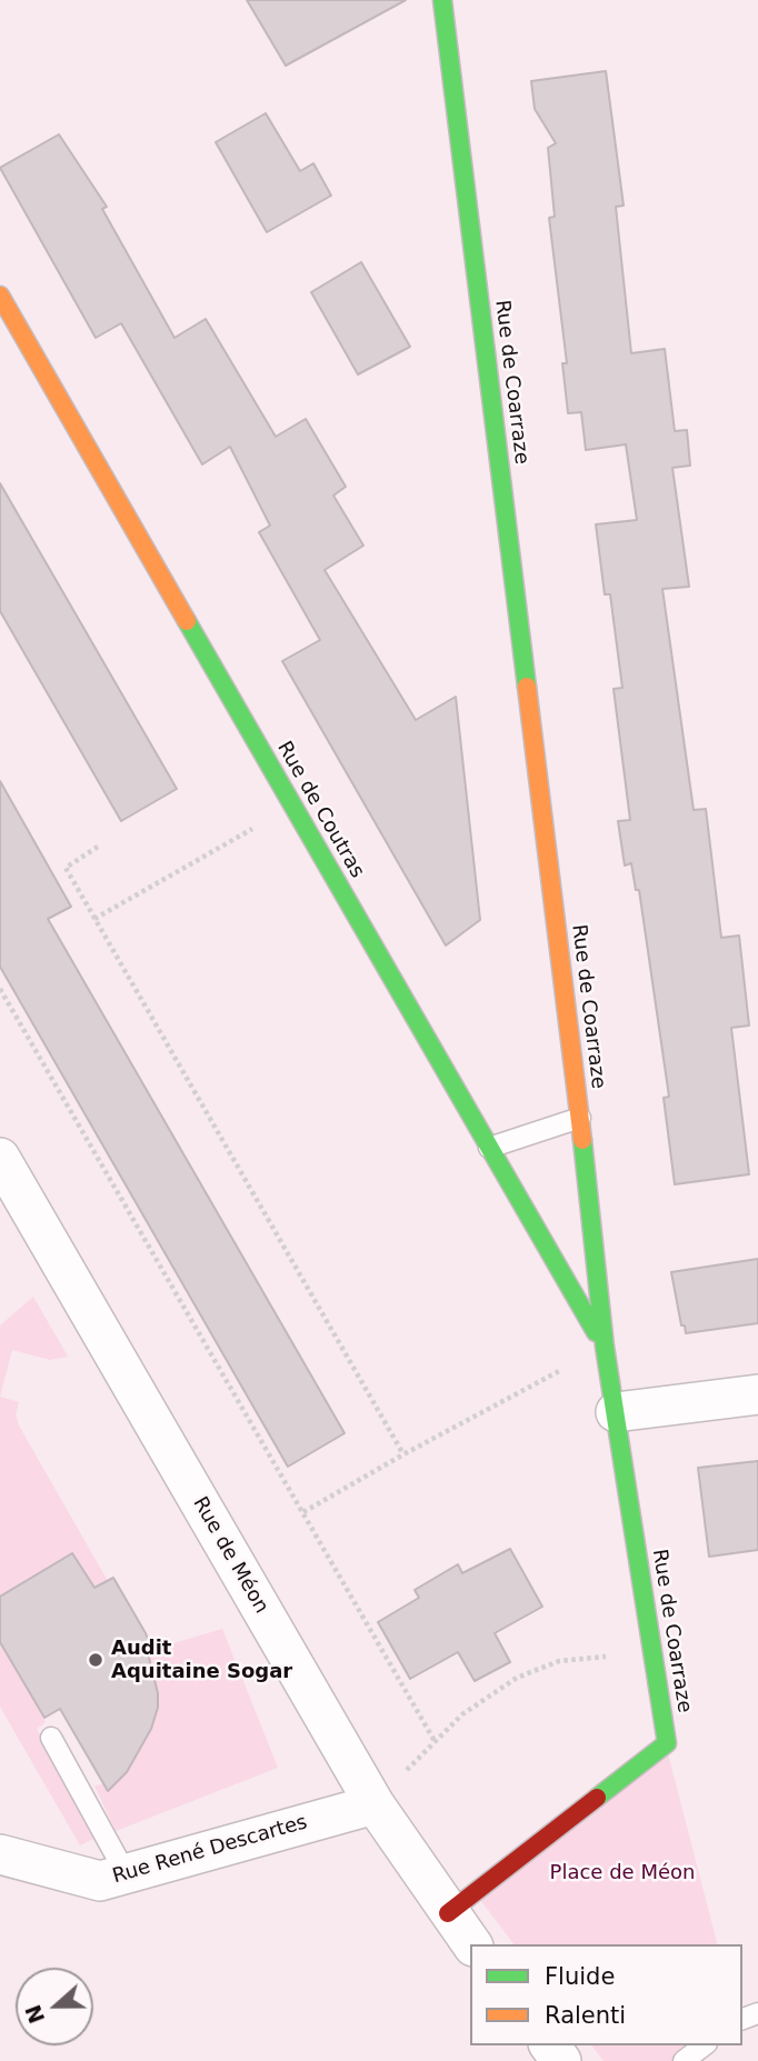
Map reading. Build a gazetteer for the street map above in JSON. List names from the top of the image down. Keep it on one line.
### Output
{"streets":{"street":["Rue de Coarraze","Rue de Coutras","Rue de Méon","Rue René Descartes"]},"crossings":[["Rue de Coarraze","Rue de Coutras"],["Rue de Coarraze","Rue de Méon"],["Rue de Méon","Rue René Descartes"]],"parks":["Place de Méon"],"places":["Audit Aquitaine Sogar"],"legend":["Fluide","Ralenti"],"north":"left"}
